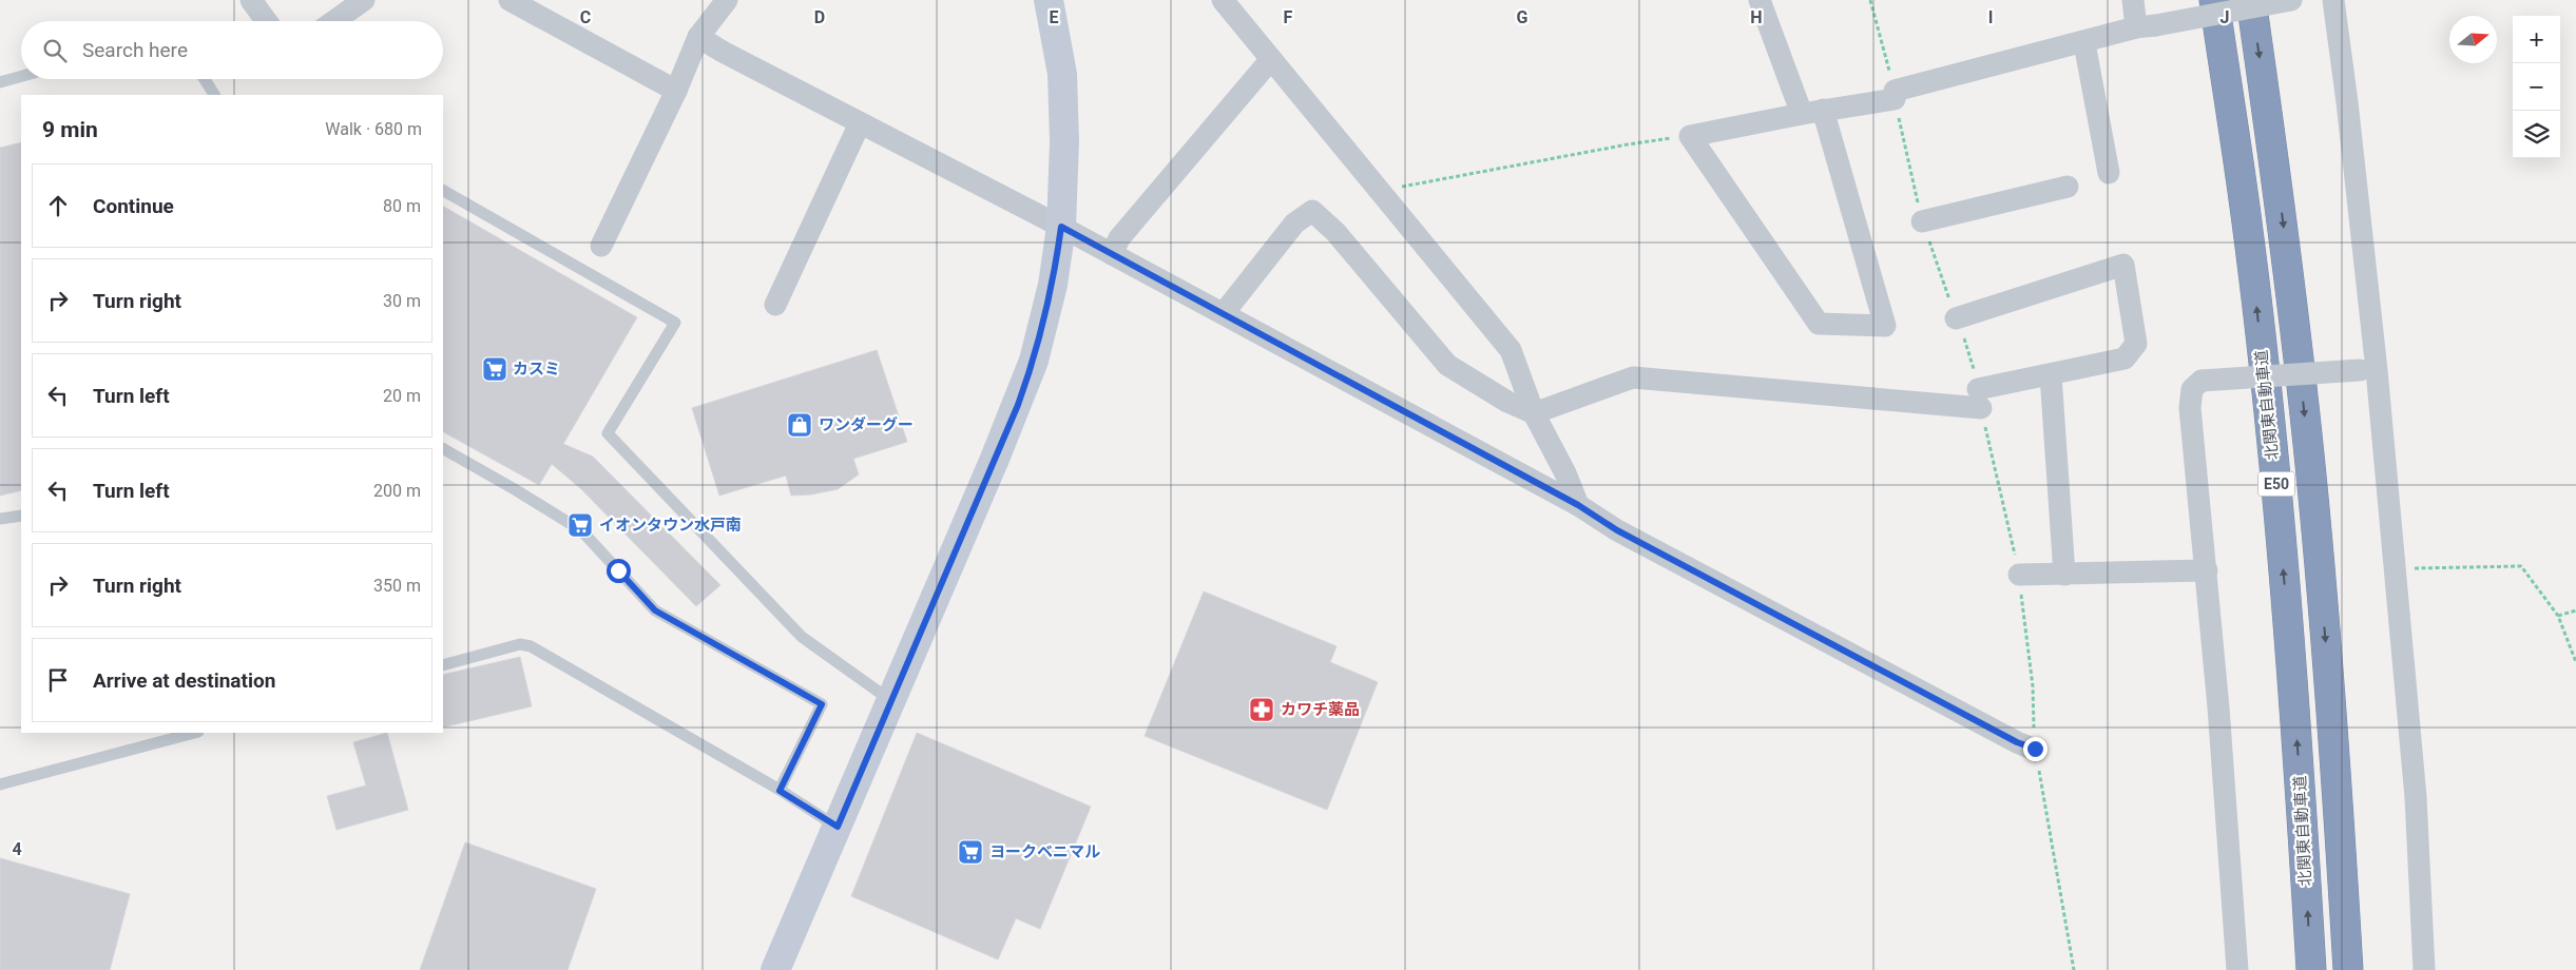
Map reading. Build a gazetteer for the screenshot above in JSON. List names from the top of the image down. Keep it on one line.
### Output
{"streets":{"highway":["北関東自動車道","E50"]},"places":{"supermarket":["カスミ","イオンタウン水戸南","ヨークベニマル"],"shop":["ワンダーグー"],"pharmacy":["カワチ薬品"]},"north":"right","page":{"map_buttons":["+","−"],"search":"Search here","heading":["9 min","Walk · 680 m"],"list":[["Continue","80 m"],["Turn right","30 m"],["Turn left","20 m"],["Turn left","200 m"],["Turn right","350 m"],"Arrive at destination"]},"grid":{"columns":["C","D","E","F","G","H","I","J"],"rows":["4"]}}
